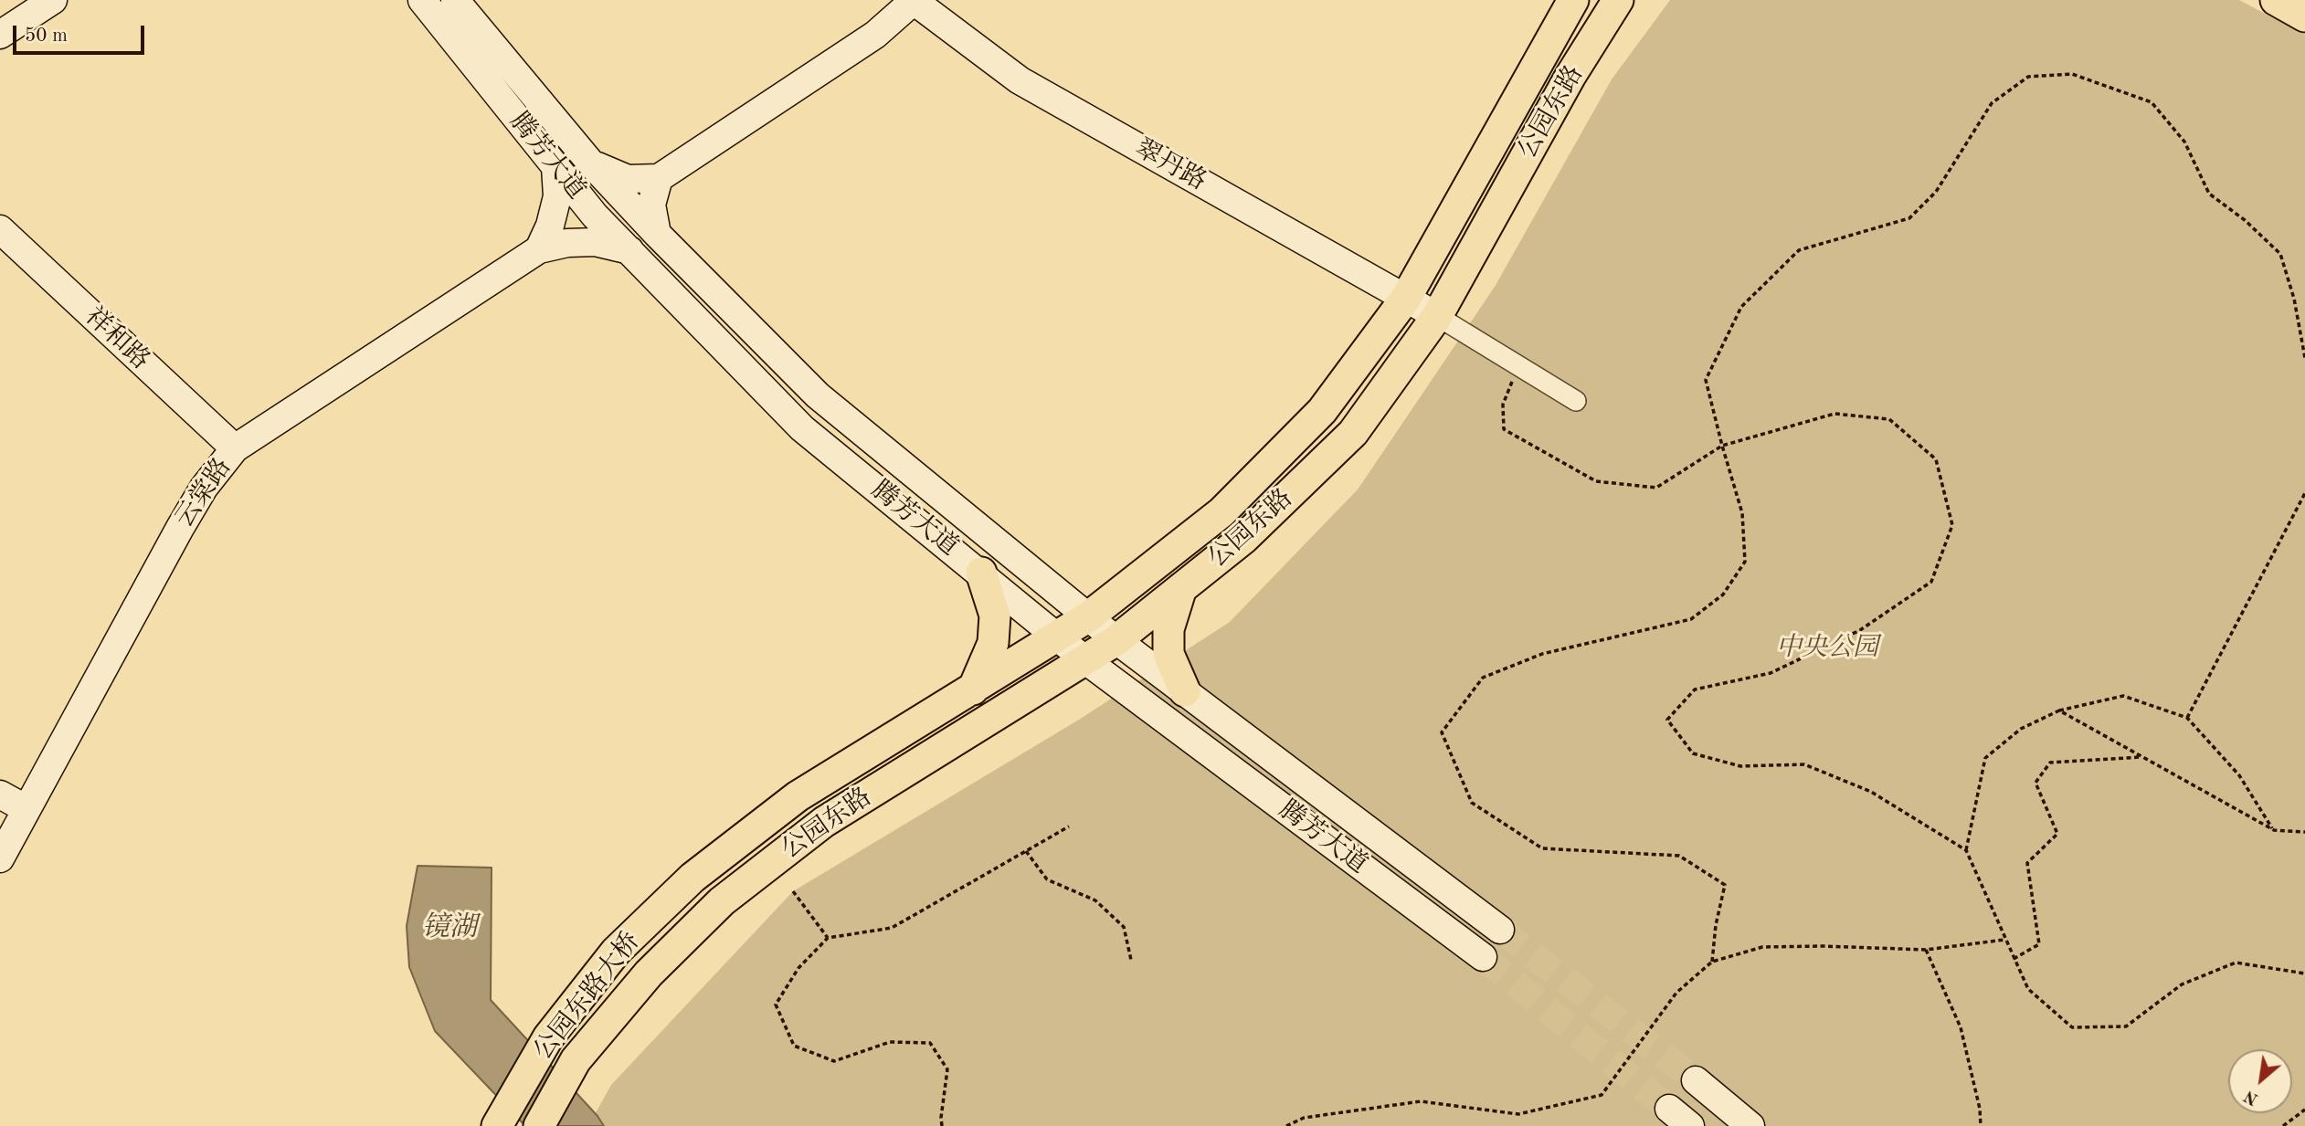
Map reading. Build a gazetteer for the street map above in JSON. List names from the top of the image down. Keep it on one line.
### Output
{"streets":{"main road":["公园东路","腾芳大道","翠丹路","祥和路","云棠路","公园东路大桥"]},"crossings":[["公园东路","腾芳大道"],["公园东路","翠丹路"],["公园东路","公园东路大桥"],["祥和路","云棠路"]],"water":["镜湖"],"parks":["中央公园"],"scale_bar":"50 m","north":"bottom left"}
